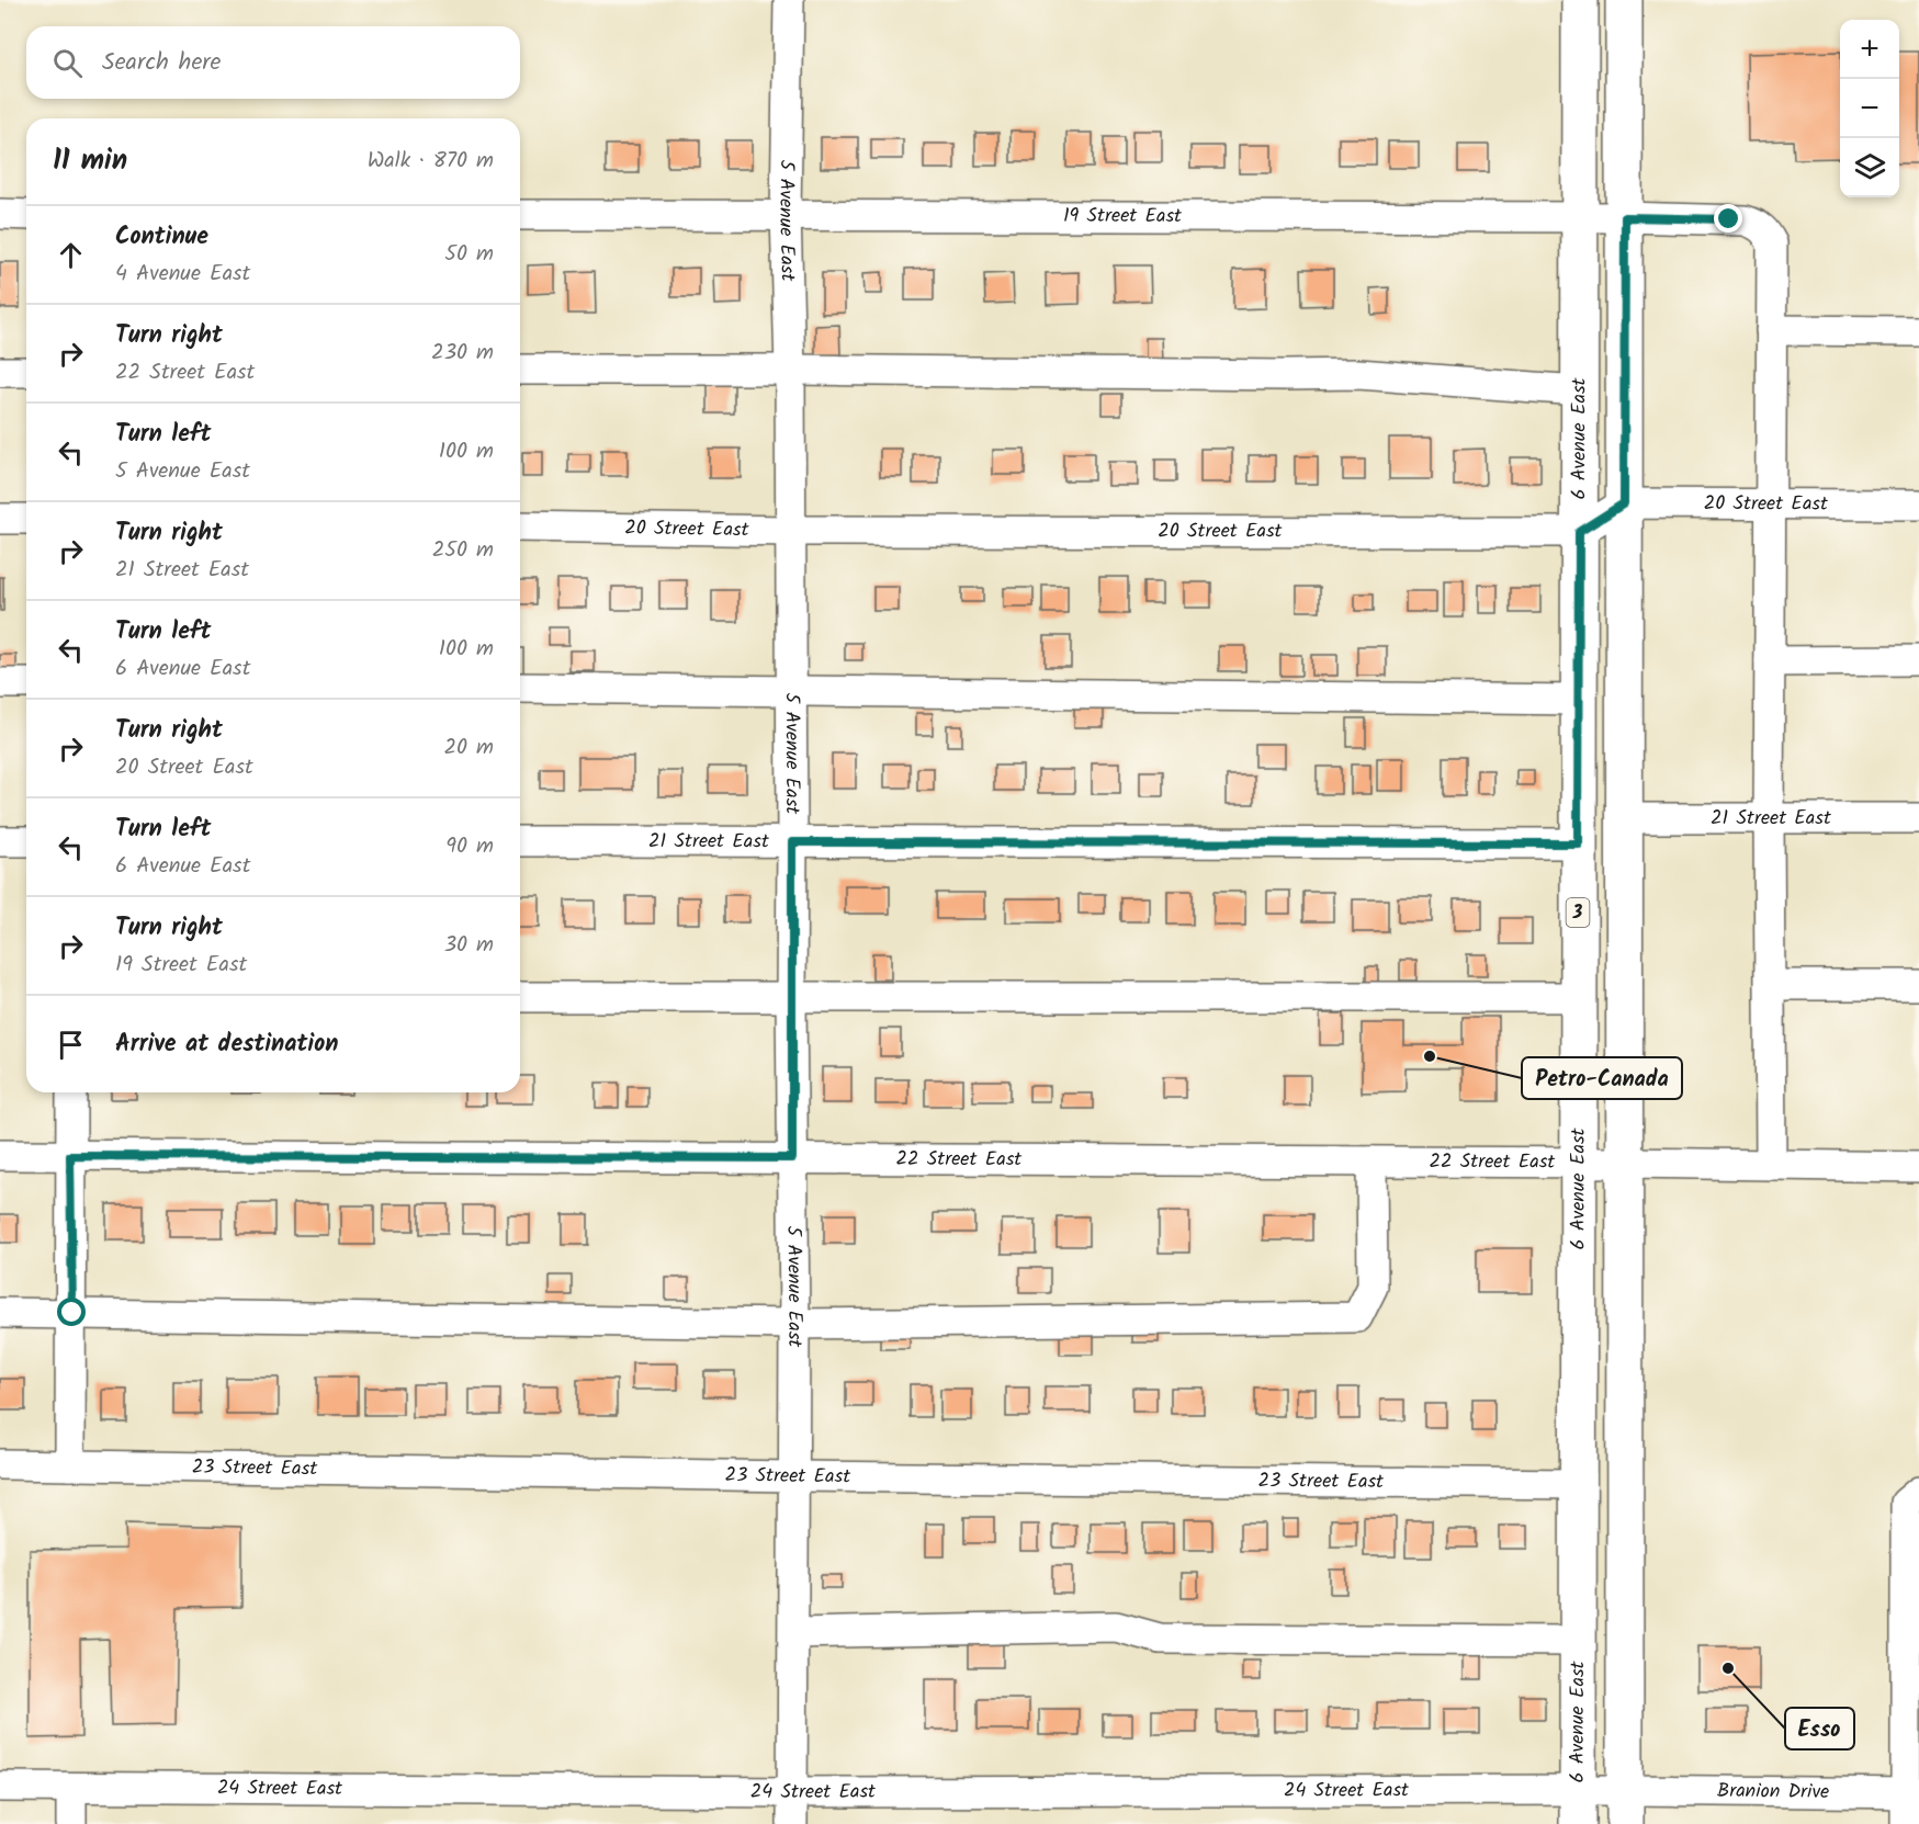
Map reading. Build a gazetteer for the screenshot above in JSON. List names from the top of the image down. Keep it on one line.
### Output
{"streets":{"main road":["6 Avenue East","3"],"street":["19 Street East","5 Avenue East","20 Street East","21 Street East","22 Street East","23 Street East","24 Street East","Branion Drive"]},"crossings":[["19 Street East","5 Avenue East"],["19 Street East","6 Avenue East"],["19 Street East","20 Street East"],["19 Street East","21 Street East"],["19 Street East","22 Street East"],["5 Avenue East","20 Street East"],["5 Avenue East","21 Street East"],["5 Avenue East","22 Street East"],["5 Avenue East","23 Street East"],["5 Avenue East","24 Street East"],["6 Avenue East","20 Street East"],["6 Avenue East","21 Street East"],["6 Avenue East","22 Street East"],["6 Avenue East","23 Street East"],["6 Avenue East","24 Street East"],["24 Street East","Branion Drive"]],"places":["Petro-Canada","Esso"],"page":{"map_buttons":["+","−"],"search":"Search here","heading":["11 min","Walk · 870 m"],"list":[["Continue","4 Avenue East","50 m"],["Turn right","22 Street East","230 m"],["Turn left","5 Avenue East","100 m"],["Turn right","21 Street East","250 m"],["Turn left","6 Avenue East","100 m"],["Turn right","20 Street East","20 m"],["Turn left","6 Avenue East","90 m"],["Turn right","19 Street East","30 m"],"Arrive at destination"]}}
